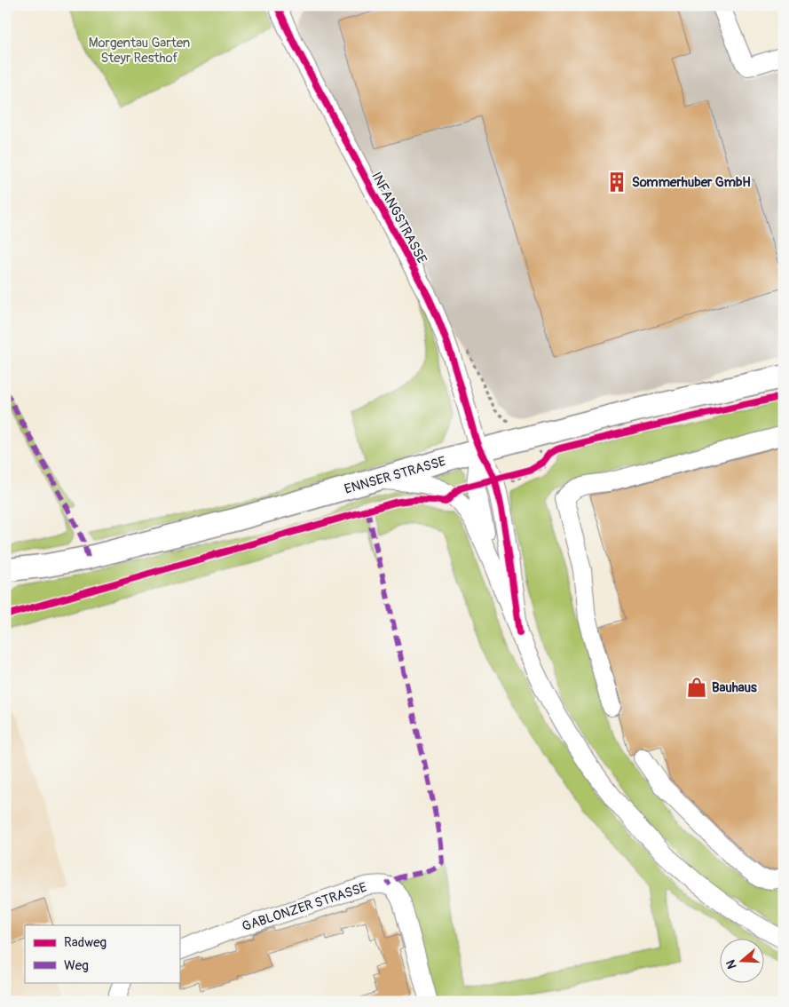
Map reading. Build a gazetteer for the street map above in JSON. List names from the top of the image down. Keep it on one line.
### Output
{"streets":{"main road":["ENNSER STRASSE"],"street":["INFANGSTRASSE","GABLONZER STRASSE"]},"crossings":[["INFANGSTRASSE","ENNSER STRASSE"]],"parks":["Morgentau Garten Steyr Resthof"],"places":{"building":["Sommerhuber GmbH"],"shop":["Bauhaus"]},"legend":["Radweg","Weg"],"north":"left"}
